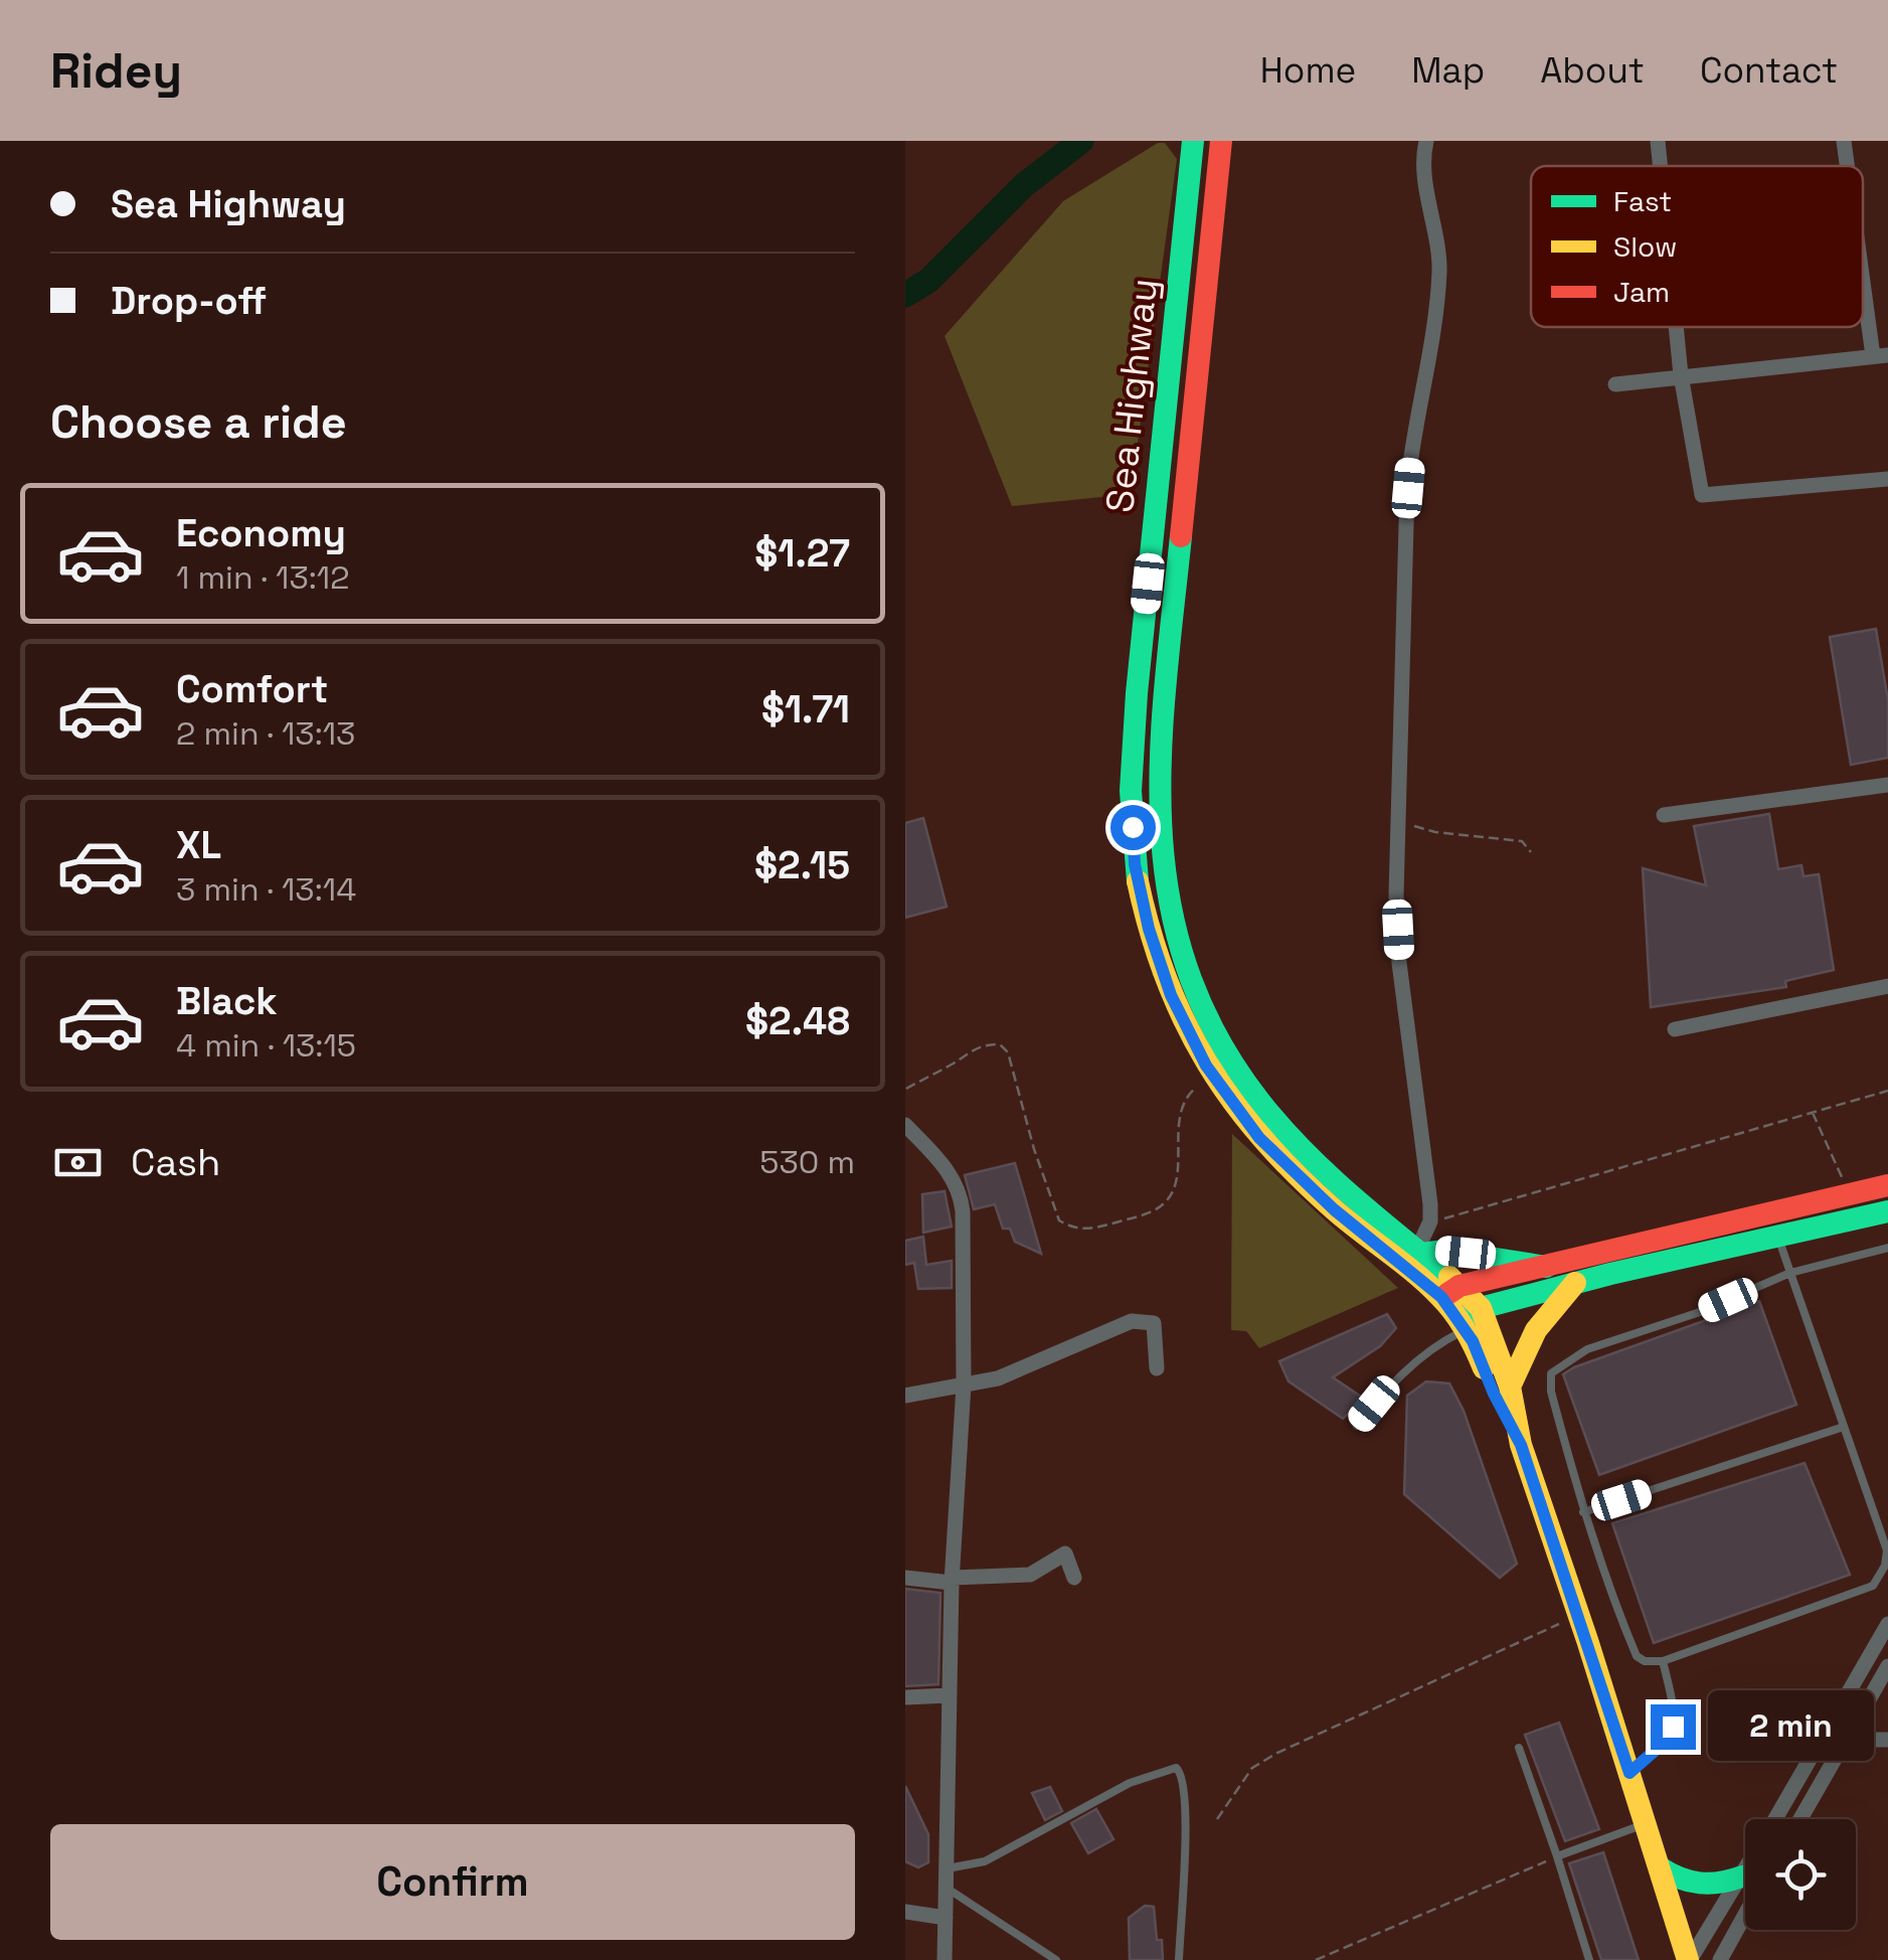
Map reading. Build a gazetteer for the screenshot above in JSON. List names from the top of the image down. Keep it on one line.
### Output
{"streets":{"main road":["Sea Highway"]},"legend":["Fast","Slow","Jam"],"page":{"header":"Ridey","nav":["Home","Map","About","Contact"],"banner":["Sea Highway","Drop-off"],"heading":"Choose a ride","list":[{"name":"Economy","note":"1 min · 13:12","value":"$1.27"},{"name":"Comfort","note":"2 min · 13:13","value":"$1.71"},{"name":"XL","note":"3 min · 13:14","value":"$2.15"},{"name":"Black","note":"4 min · 13:15","value":"$2.48"}],"pay":["Cash","530 m"],"bubble":"2 min","buttons":"Confirm"}}
